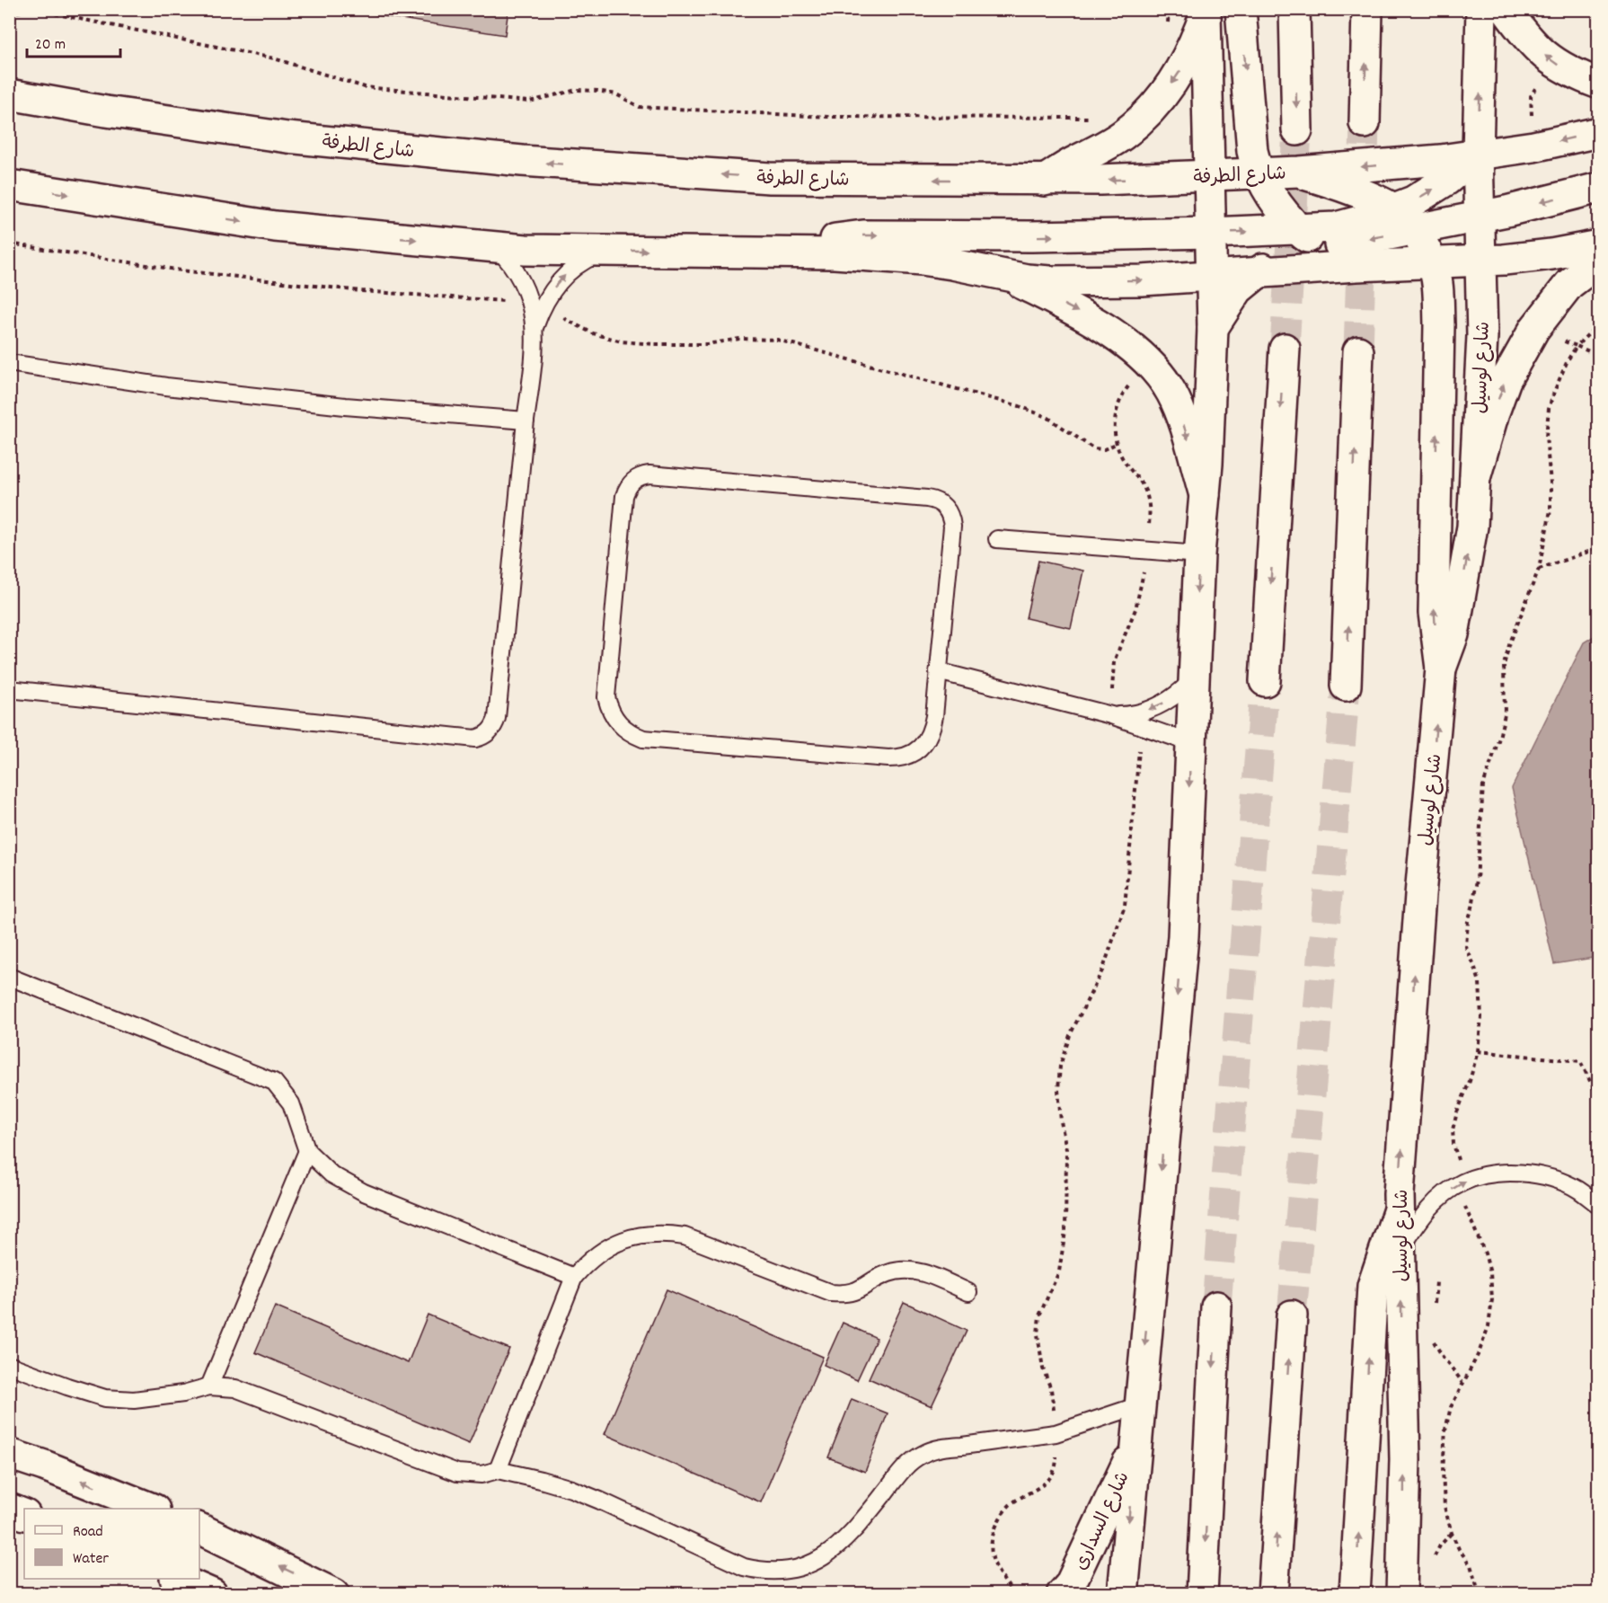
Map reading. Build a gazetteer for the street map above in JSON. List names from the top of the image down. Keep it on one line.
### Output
{"streets":{"main road":["شارع الطرفة","شارع لوسيل","شارع السدارى"]},"crossings":[["شارع الطرفة","شارع لوسيل"]],"legend":["Road","Water"],"scale_bar":"20 m"}
